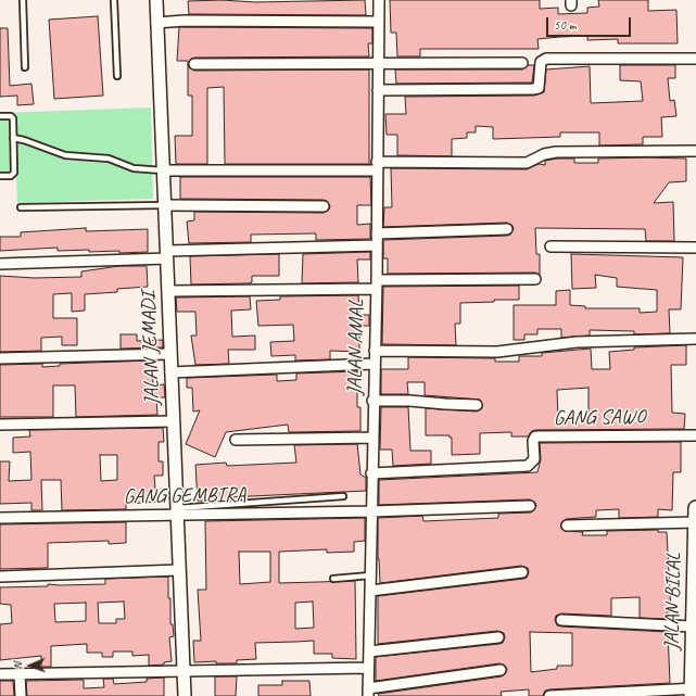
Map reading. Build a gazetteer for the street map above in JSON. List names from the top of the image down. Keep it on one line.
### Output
{"streets":{"main road":["JALAN BILAL"],"street":["JALAN AMAL","JALAN JEMADI","GANG SAWO","GANG GEMBIRA"]},"crossings":[["JALAN AMAL","GANG SAWO"],["JALAN AMAL","GANG GEMBIRA"],["JALAN JEMADI","GANG GEMBIRA"]],"scale_bar":"50 m","north":"left"}
